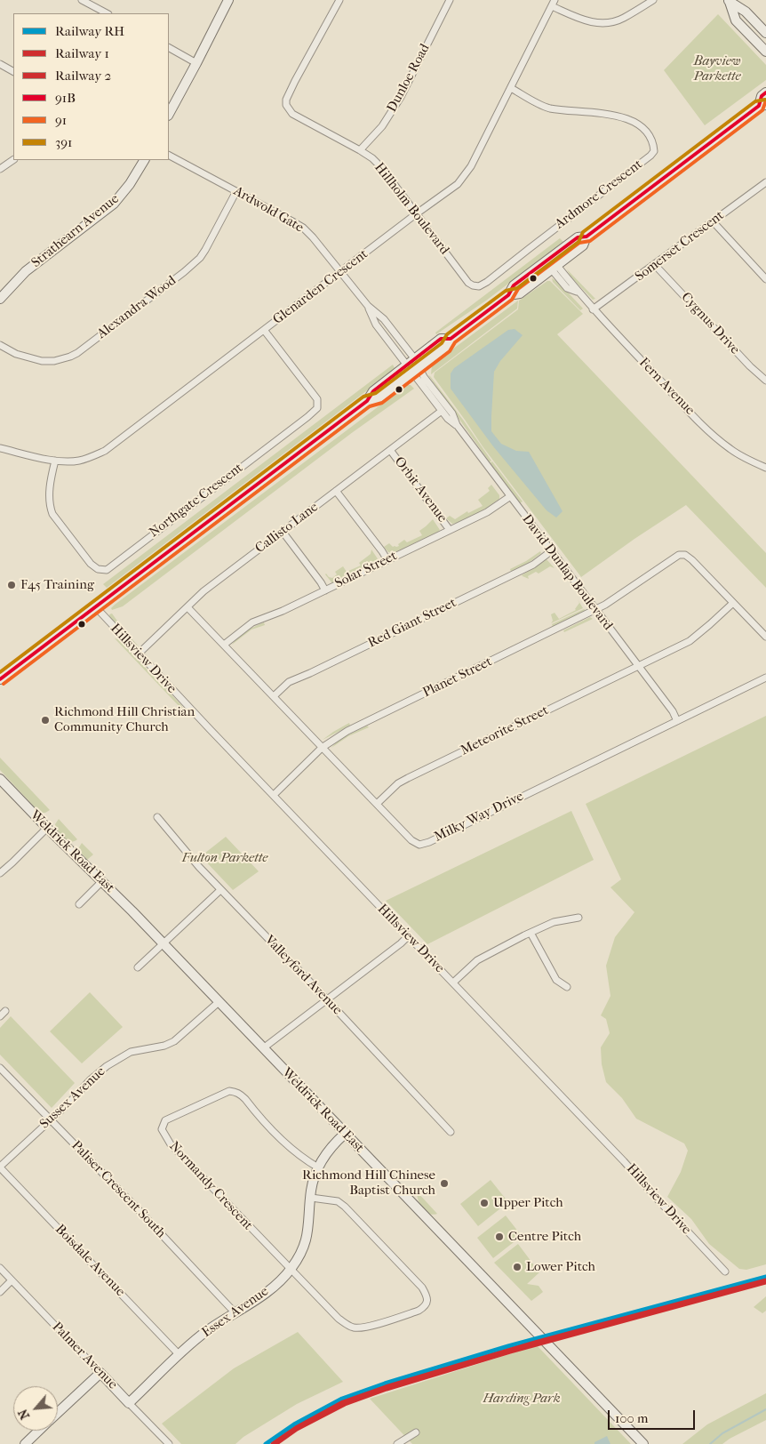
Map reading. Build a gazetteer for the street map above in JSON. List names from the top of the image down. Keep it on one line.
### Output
{"streets":{"street":["Dunloe Road","Ardmore Crescent","Hillholm Boulevard","Ardwold Gate","Strathearn Avenue","Somerset Crescent","Glenarden Crescent","Alexandra Wood","Cygnus Drive","Fern Avenue","Orbit Avenue","Northgate Crescent","Callisto Lane","Solar Street","David Dunlap Boulevard","Red Giant Street","Hillsview Drive","Planet Street","Meteorite Street","Milky Way Drive","Weldrick Road East","Valleyford Avenue","Sussex Avenue","Normandy Crescent","Paliser Crescent South","Boisdale Avenue","Essex Avenue","Palmer Avenue"]},"crossings":[["Dunloe Road","Hillholm Boulevard"],["Ardmore Crescent","Hillholm Boulevard"],["Ardmore Crescent","Glenarden Crescent"],["Hillholm Boulevard","Glenarden Crescent"],["Ardwold Gate","Glenarden Crescent"],["Ardwold Gate","Alexandra Wood"],["Ardwold Gate","David Dunlap Boulevard"],["Somerset Crescent","Cygnus Drive"],["Somerset Crescent","Fern Avenue"],["Glenarden Crescent","Northgate Crescent"],["Orbit Avenue","Callisto Lane"],["Orbit Avenue","Solar Street"],["Callisto Lane","David Dunlap Boulevard"],["Callisto Lane","Hillsview Drive"],["Callisto Lane","Milky Way Drive"],["Solar Street","David Dunlap Boulevard"],["Solar Street","Milky Way Drive"],["David Dunlap Boulevard","Red Giant Street"],["David Dunlap Boulevard","Planet Street"],["David Dunlap Boulevard","Meteorite Street"],["David Dunlap Boulevard","Milky Way Drive"],["Red Giant Street","Milky Way Drive"],["Hillsview Drive","Planet Street"],["Planet Street","Milky Way Drive"],["Meteorite Street","Milky Way Drive"],["Weldrick Road East","Sussex Avenue"],["Weldrick Road East","Essex Avenue"],["Sussex Avenue","Paliser Crescent South"],["Sussex Avenue","Boisdale Avenue"],["Normandy Crescent","Essex Avenue"],["Paliser Crescent South","Essex Avenue"],["Boisdale Avenue","Essex Avenue"],["Essex Avenue","Palmer Avenue"]],"parks":["Bayview Parkette","Fulton Parkette","Harding Park"],"places":["F45 Training","Richmond Hill Christian Community Church","Richmond Hill Chinese Baptist Church","Upper Pitch","Centre Pitch","Lower Pitch"],"lines":["transit line 91B","transit line 391","transit line 91","rail line RH","rail line 2","rail line 1"],"legend":["Railway RH","Railway 1","Railway 2","91B","91","391"],"scale_bar":"100 m","north":"bottom left"}
